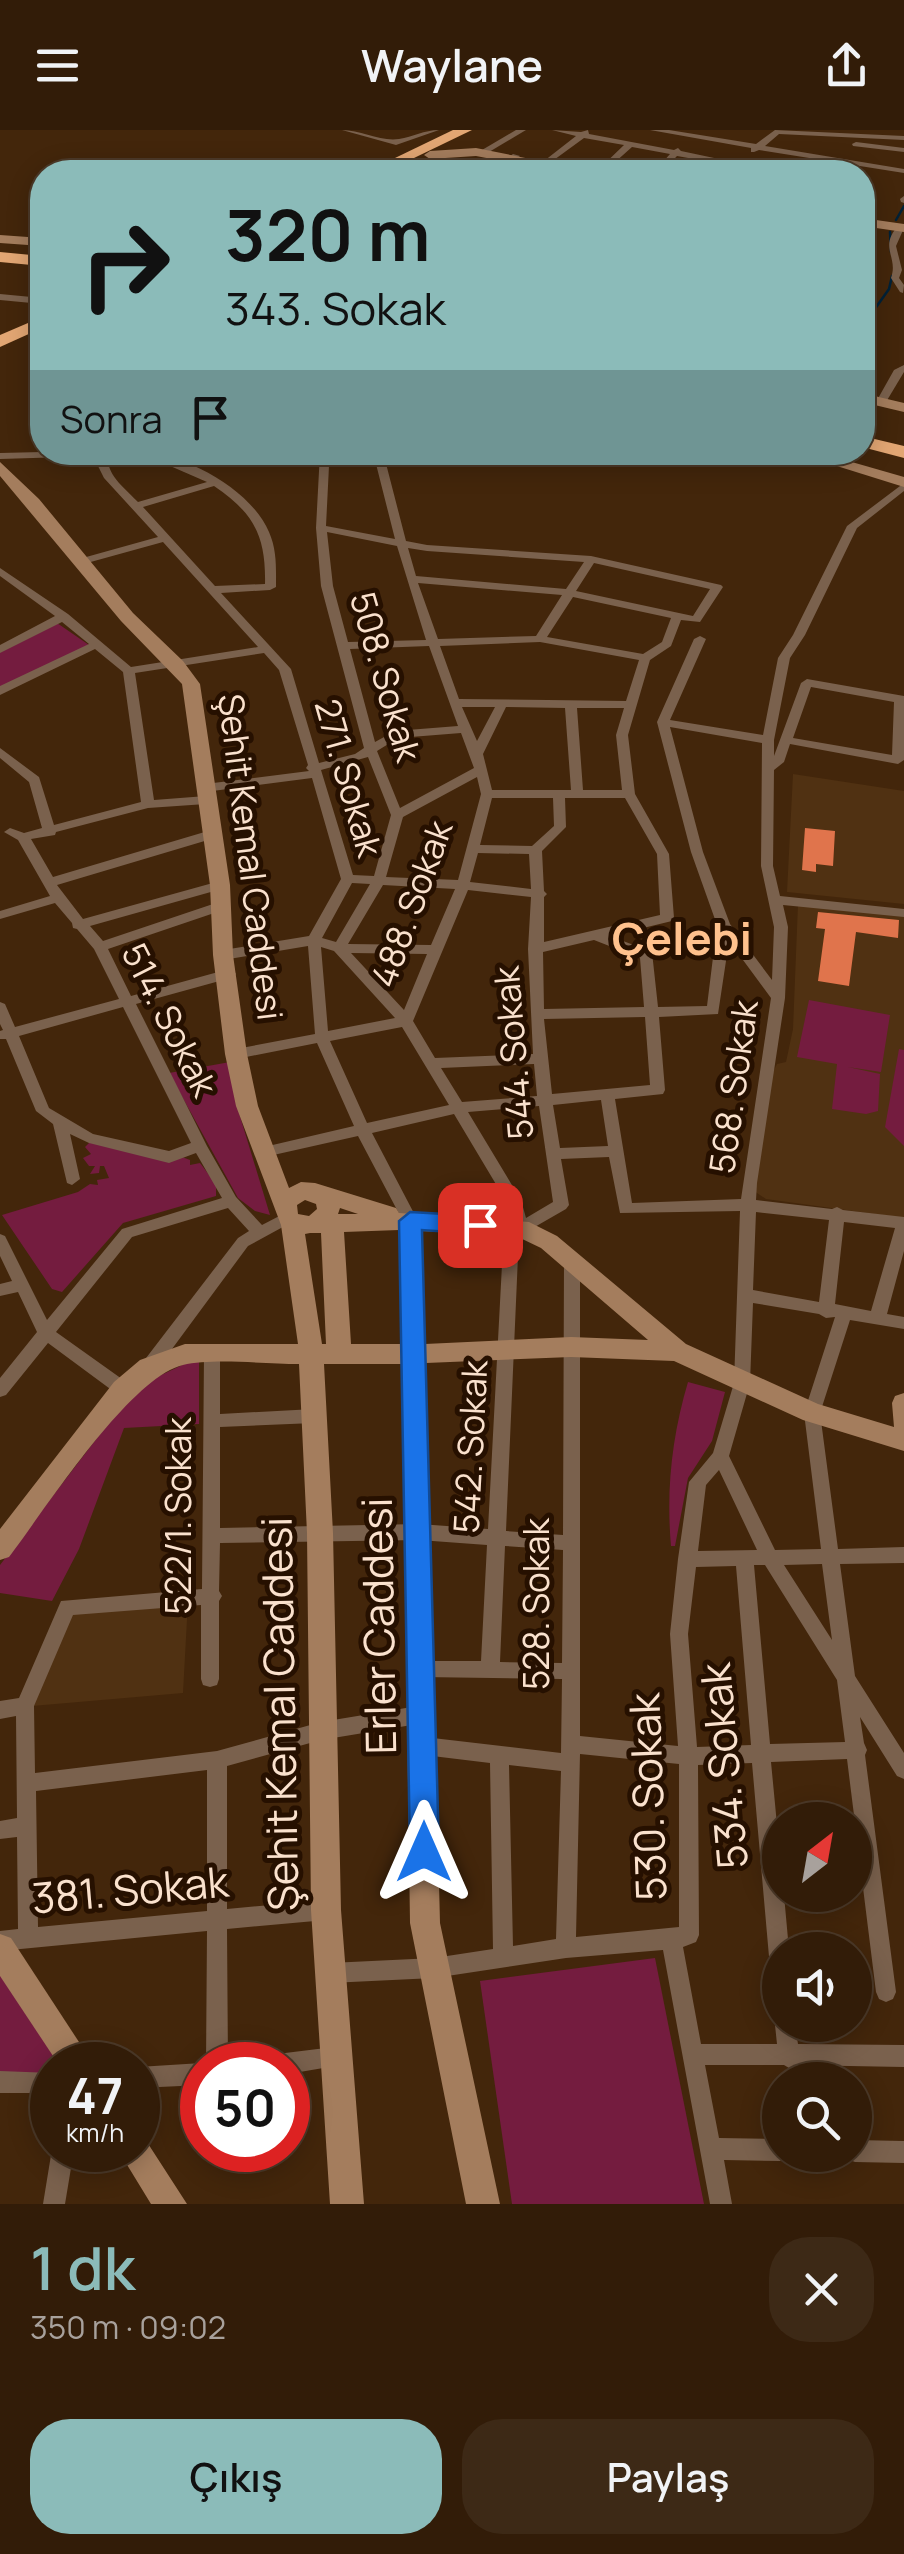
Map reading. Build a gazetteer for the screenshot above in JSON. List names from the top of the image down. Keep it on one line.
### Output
{"streets":{"main road":["Şehit Kemal Caddesi","Erler Caddesi"],"street":["508. Sokak","271. Sokak","488. Sokak","514. Sokak","544. Sokak","568. Sokak","542. Sokak","522/1. Sokak","528. Sokak","534. Sokak","530. Sokak","381. Sokak"]},"crossings":[["Şehit Kemal Caddesi","381. Sokak"],["488. Sokak","544. Sokak"],["488. Sokak","542. Sokak"],["544. Sokak","542. Sokak"],["568. Sokak","530. Sokak"]],"districts":["Çelebi"],"north":"top right","page":{"header":"Waylane","turn":["320 m","343. Sokak"],"then":"Sonra","speed":"47 km/h","limit":"50","heading":["1 dk","350 m · 09:02"],"buttons":["Çıkış","Paylaş"]}}
